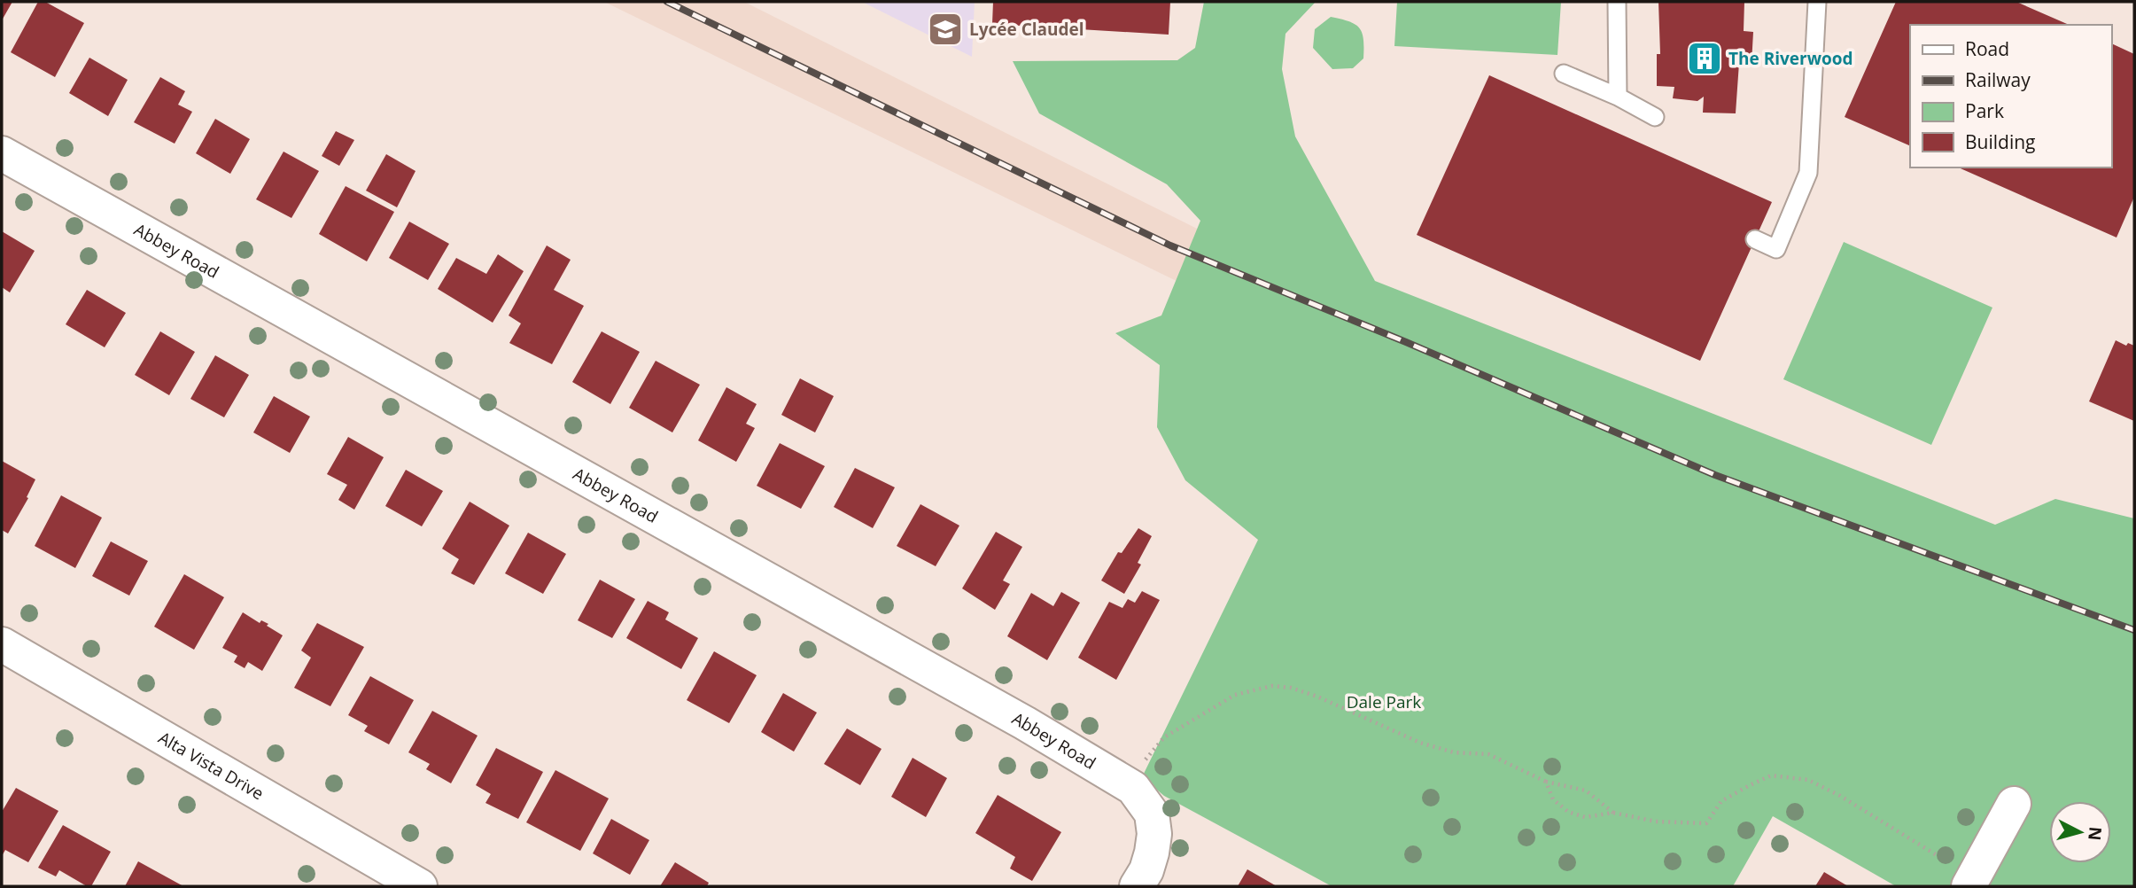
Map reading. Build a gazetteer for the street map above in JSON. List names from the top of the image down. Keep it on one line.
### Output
{"streets":{"street":["Abbey Road","Alta Vista Drive"]},"parks":["Dale Park"],"places":{"school or university":["Lycée Claudel"],"building":["The Riverwood"]},"legend":["Road","Railway","Park","Building"],"north":"right"}
